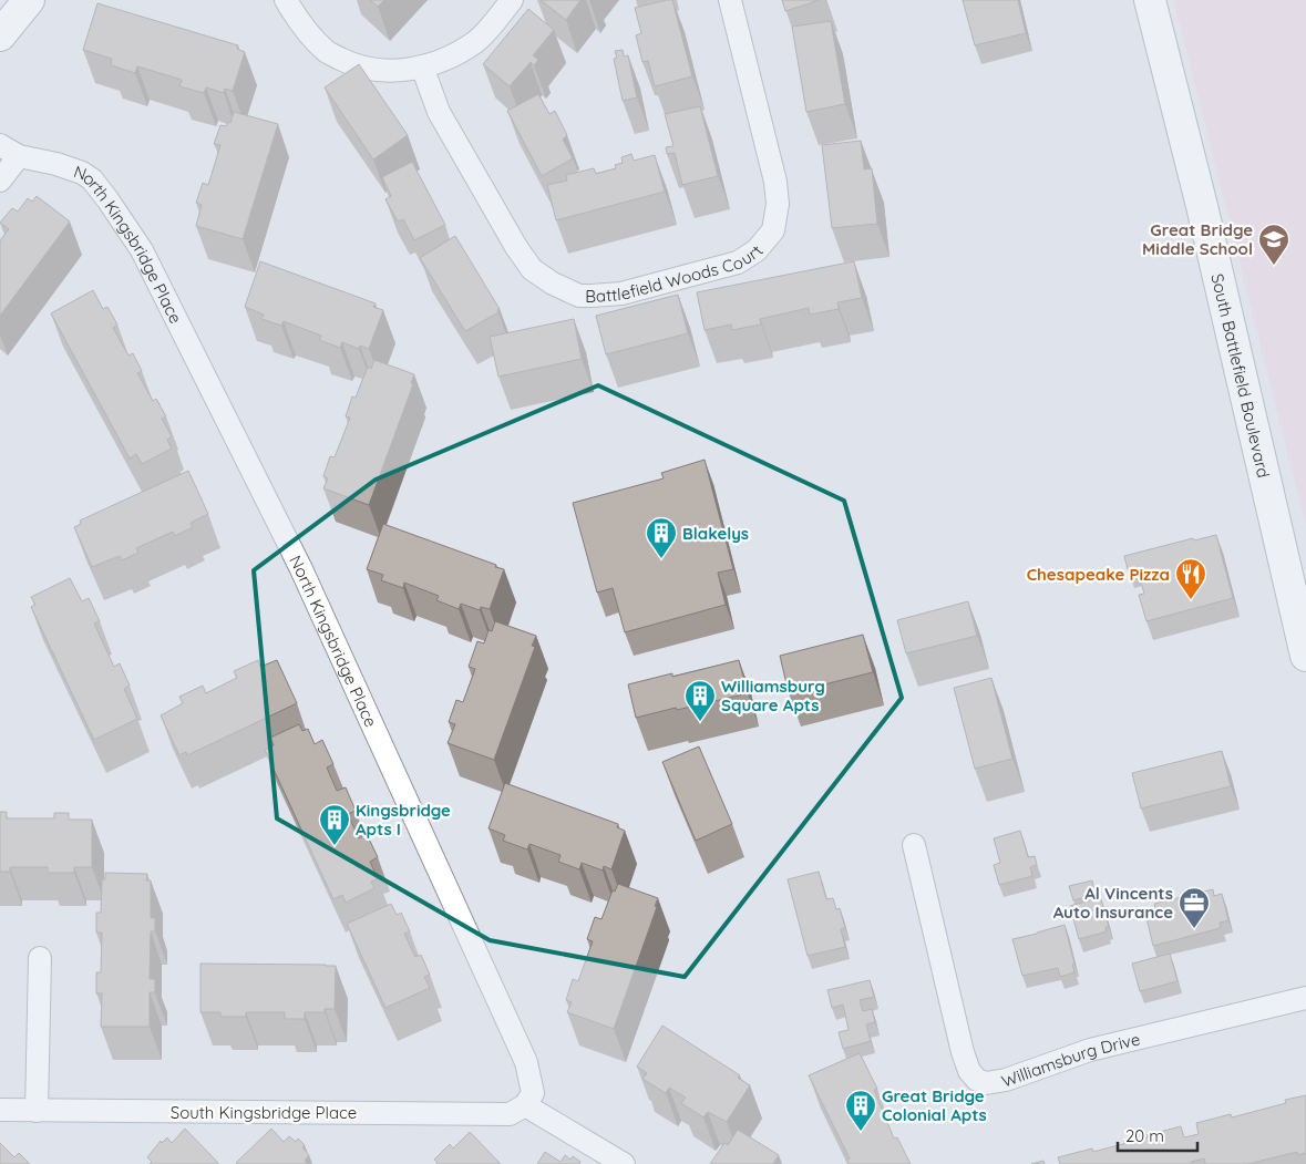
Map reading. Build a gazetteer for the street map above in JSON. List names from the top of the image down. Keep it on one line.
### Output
{"streets":{"main road":["South Battlefield Boulevard"],"street":["North Kingsbridge Place","Battlefield Woods Court","Williamsburg Drive","South Kingsbridge Place"]},"crossings":[["North Kingsbridge Place","South Kingsbridge Place"]],"places":{"school or university":["Great Bridge Middle School"],"building":["Blakelys","Williamsburg Square Apts","Kingsbridge Apts I","Great Bridge Colonial Apts"],"restaurant":["Chesapeake Pizza"],"office":["Al Vincents Auto Insurance"]},"scale_bar":"20 m"}
